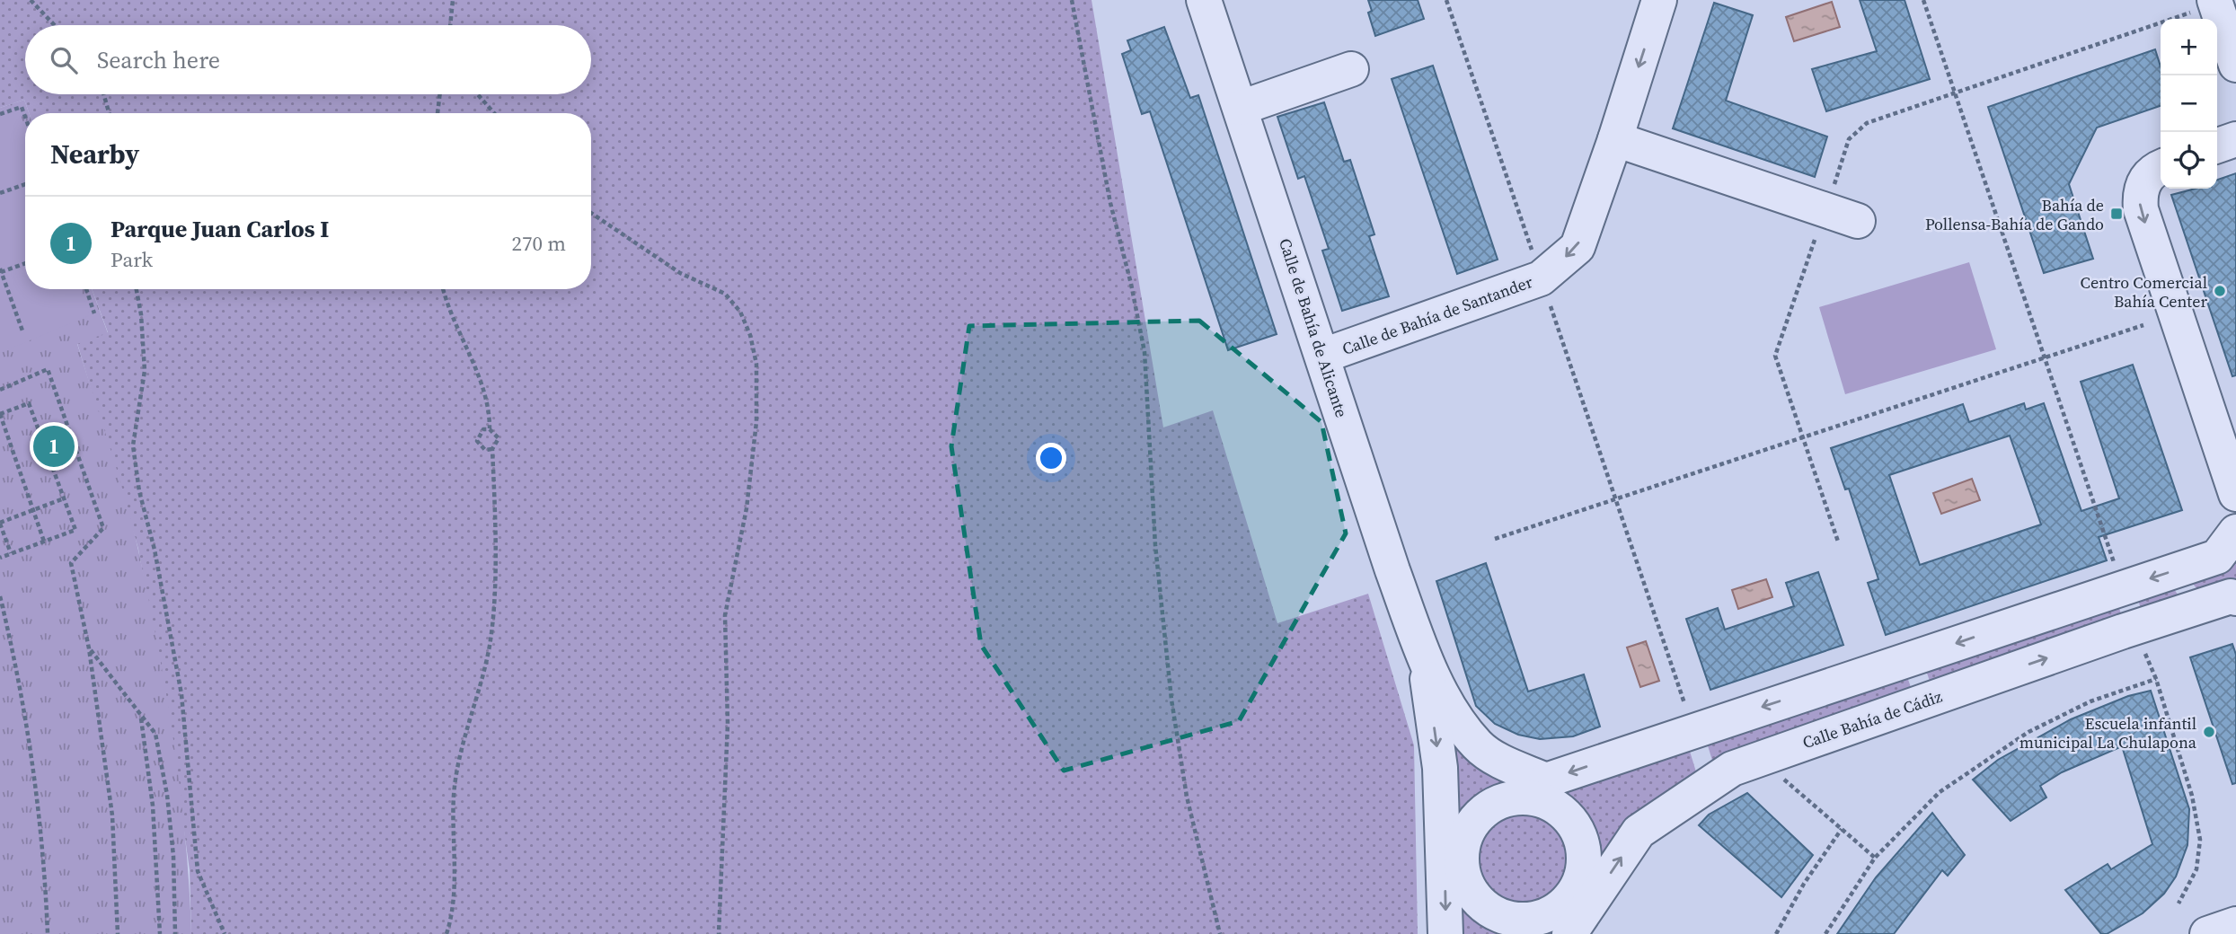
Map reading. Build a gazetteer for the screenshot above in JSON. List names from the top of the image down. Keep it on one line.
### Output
{"streets":{"street":["Calle de Bahía de Santander","Calle de Bahía de Alicante","Calle Bahía de Cádiz"]},"crossings":[["Calle de Bahía de Santander","Calle de Bahía de Alicante"],["Calle de Bahía de Alicante","Calle Bahía de Cádiz"]],"one_way":["Calle de Bahía de Santander"],"places":{"transit":["Bahía de Pollensa-Bahía de Gando"],"other":["Centro Comercial Bahía Center","Escuela infantil municipal La Chulapona"]},"page":{"map_buttons":["+","−"],"search":"Search here","heading":"Nearby","list":[{"mark":"1","name":"Parque Juan Carlos I","note":"Park","value":"270 m"}],"pins":"1"}}
